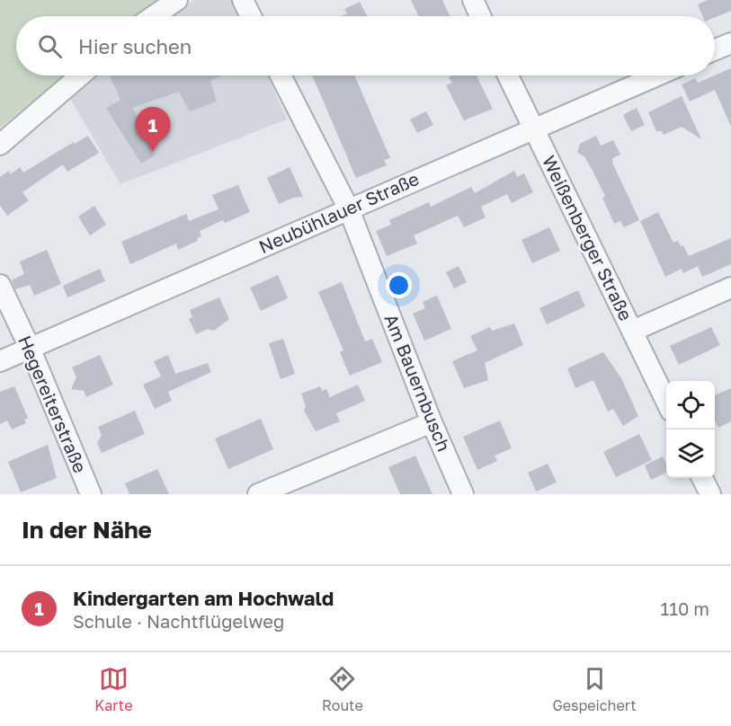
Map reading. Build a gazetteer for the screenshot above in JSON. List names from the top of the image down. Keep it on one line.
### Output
{"streets":{"street":["Neubühlauer Straße","Weißenberger Straße","Am Bauernbusch","Hegereiterstraße"]},"crossings":[["Neubühlauer Straße","Weißenberger Straße"],["Neubühlauer Straße","Am Bauernbusch"],["Neubühlauer Straße","Hegereiterstraße"]],"page":{"search":"Hier suchen","pins":"1","heading":"In der Nähe","list":[{"mark":"1","name":"Kindergarten am Hochwald","note":"Schule · Nachtflügelweg","value":"110 m"}],"nav":["Karte","Route","Gespeichert"]}}
